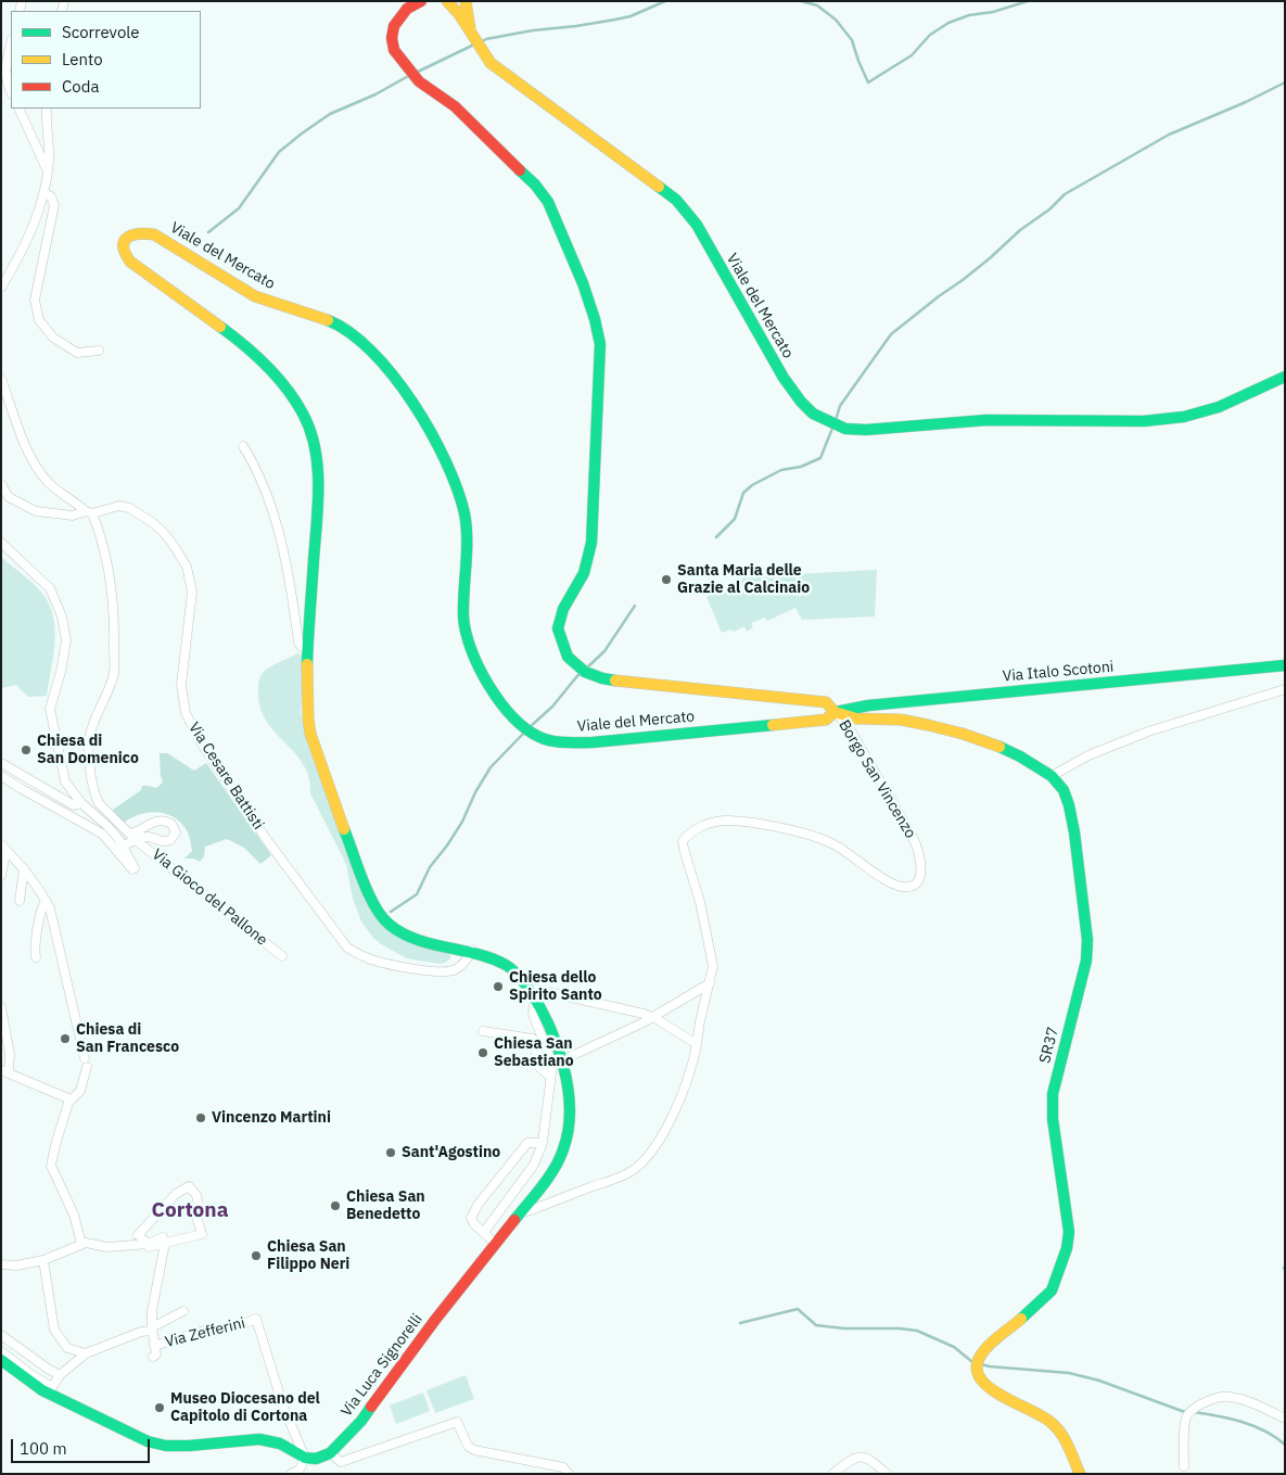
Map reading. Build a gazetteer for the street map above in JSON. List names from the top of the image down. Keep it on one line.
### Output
{"streets":{"main road":["Viale del Mercato","Via Italo Scotoni","SR37","Via Luca Signorelli"],"street":["Via Cesare Battisti","Borgo San Vincenzo","Via Gioco del Pallone","Via Zefferini"]},"crossings":[["Viale del Mercato","Via Italo Scotoni"],["Viale del Mercato","Via Cesare Battisti"],["Viale del Mercato","Borgo San Vincenzo"],["Viale del Mercato","SR37"],["Viale del Mercato","Via Luca Signorelli"],["Via Italo Scotoni","Borgo San Vincenzo"],["Via Italo Scotoni","SR37"],["Via Cesare Battisti","Via Gioco del Pallone"],["Borgo San Vincenzo","SR37"]],"districts":["Cortona"],"places":["Santa Maria delle Grazie al Calcinaio","Chiesa di San Domenico","Chiesa dello Spirito Santo","Chiesa di San Francesco","Chiesa San Sebastiano","Vincenzo Martini","Sant'Agostino","Chiesa San Benedetto","Chiesa San Filippo Neri","Museo Diocesano del Capitolo di Cortona"],"legend":["Scorrevole","Lento","Coda"],"scale_bar":"100 m"}
